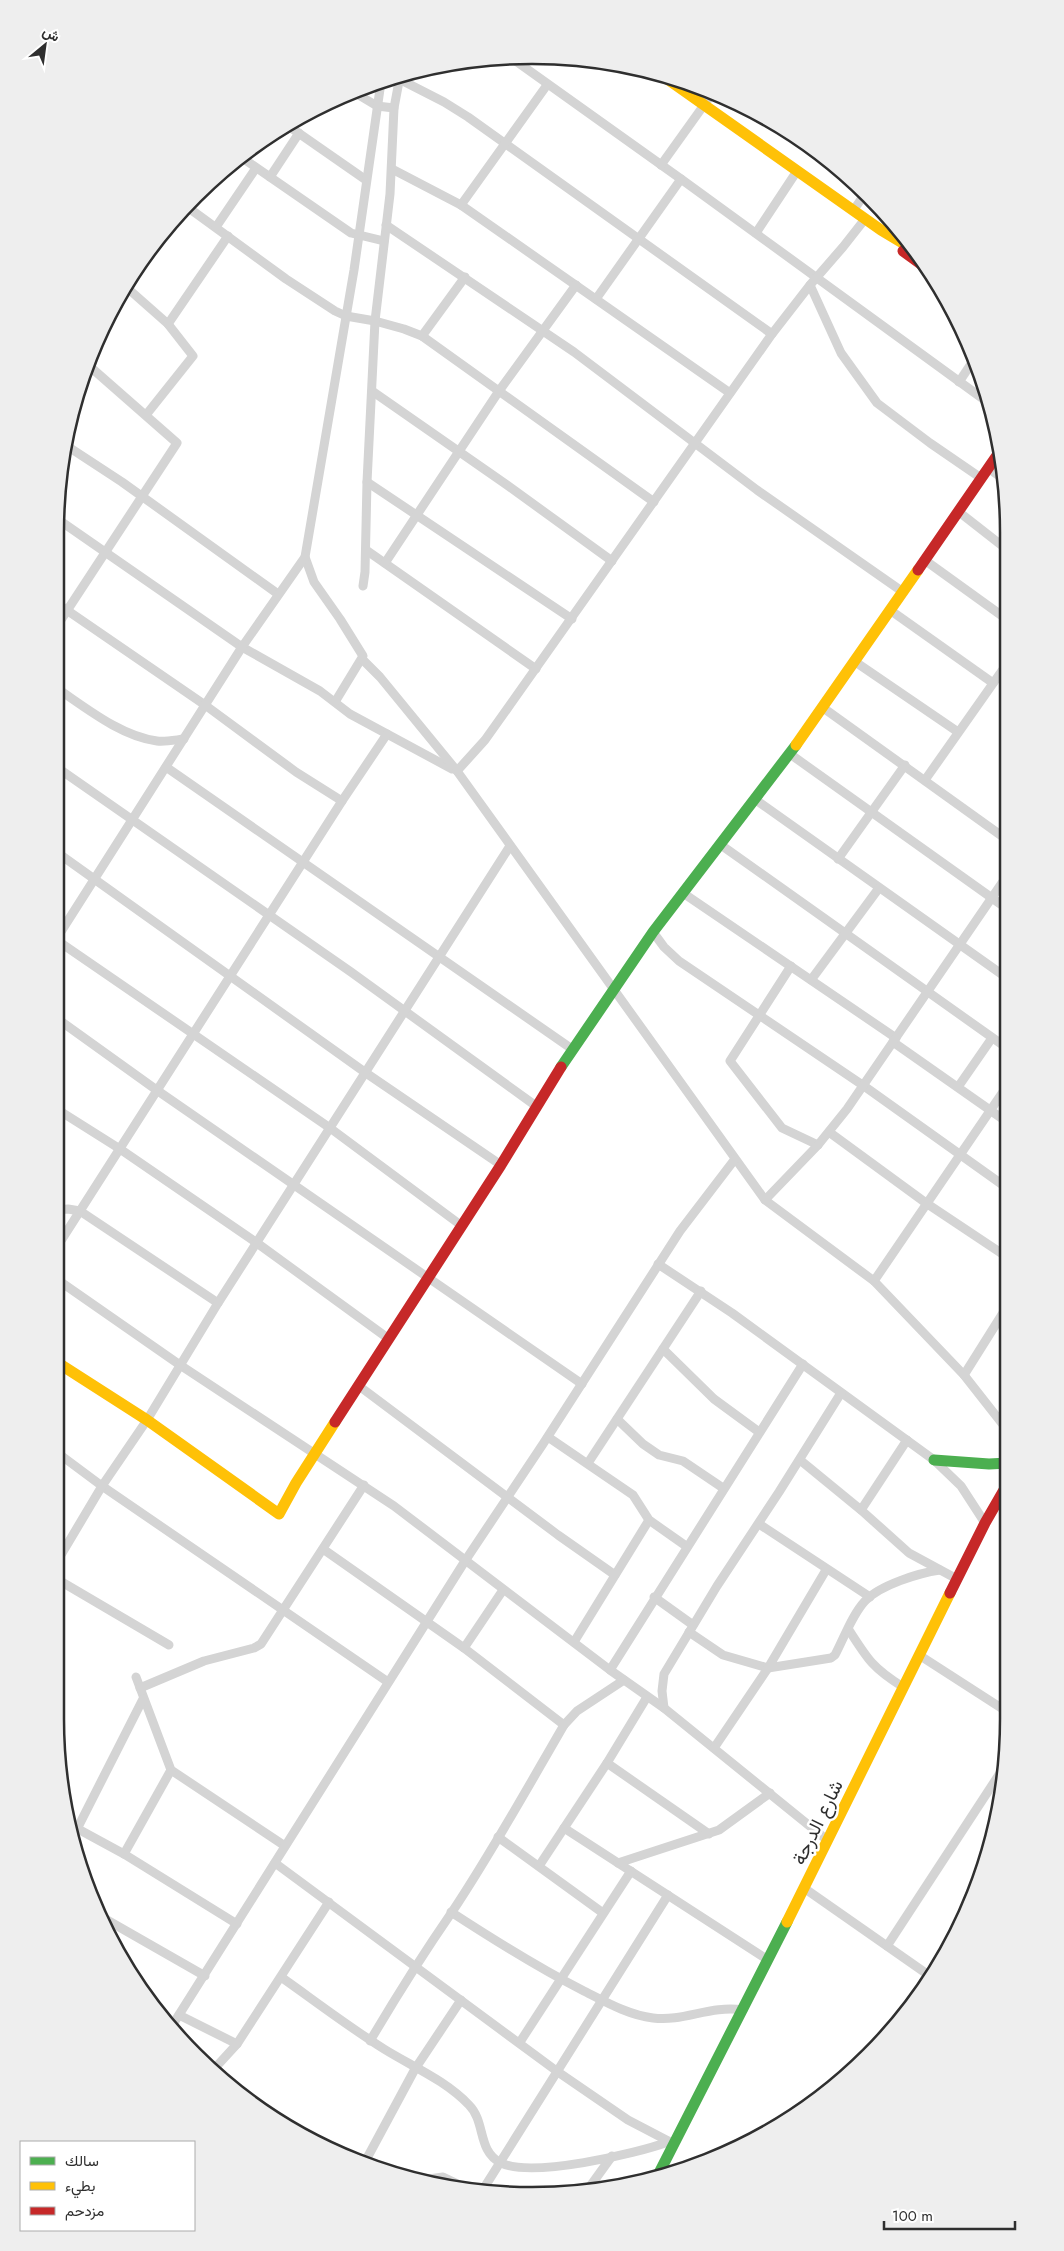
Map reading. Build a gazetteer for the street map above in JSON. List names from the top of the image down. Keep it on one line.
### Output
{"streets":{"street":["شارع الدرجة"]},"legend":["سالك","بطيء","مزدحم"],"scale_bar":"100 m","north":"top right"}
